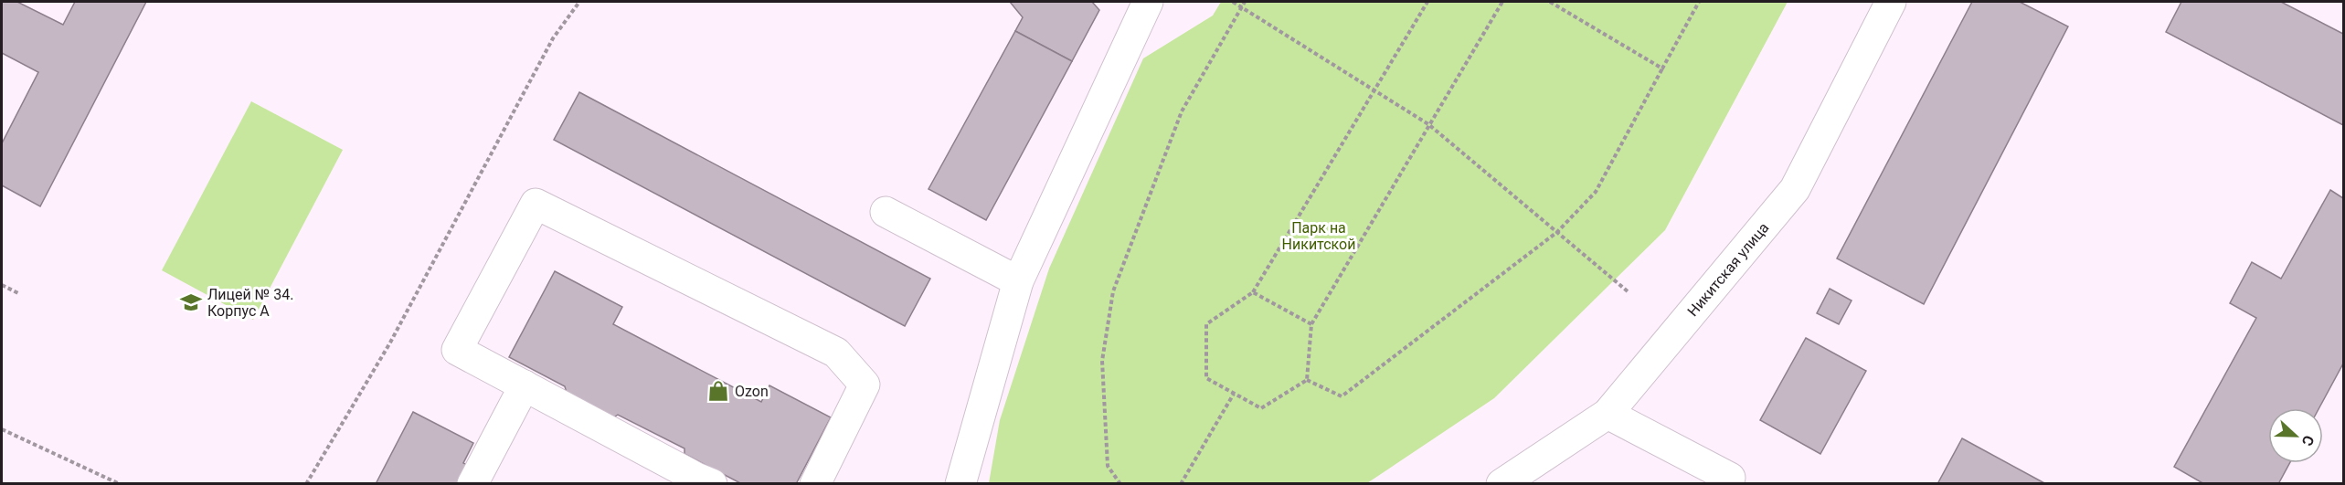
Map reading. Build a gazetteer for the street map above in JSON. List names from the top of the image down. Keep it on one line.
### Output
{"streets":{"street":["Никитская улица"]},"parks":["Парк на Никитской"],"places":{"school or university":["Лицей № 34. Корпус А"],"shop":["Ozon"]},"north":"right"}
